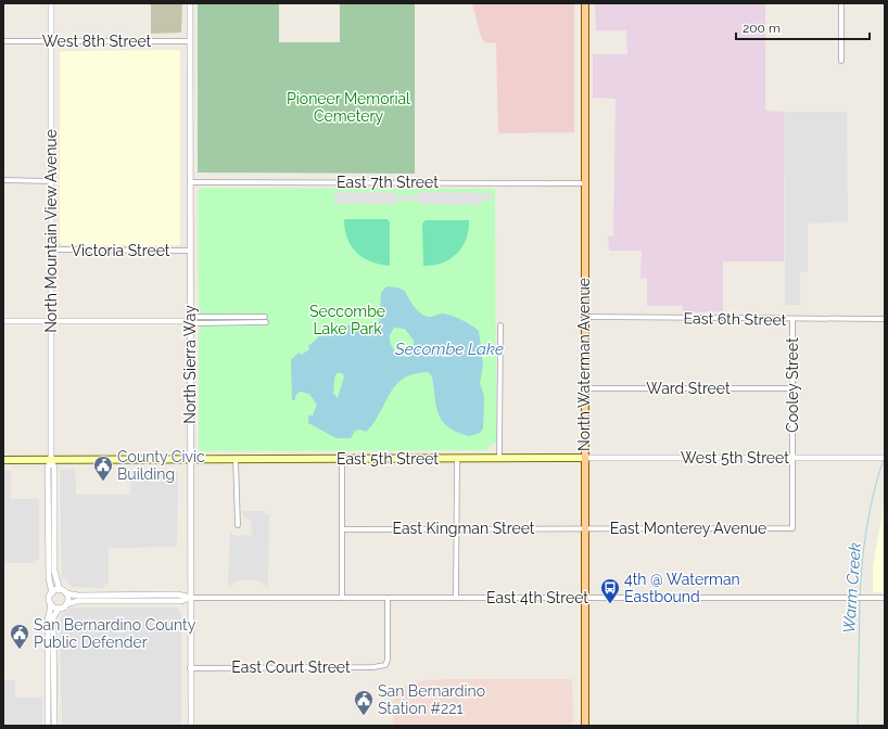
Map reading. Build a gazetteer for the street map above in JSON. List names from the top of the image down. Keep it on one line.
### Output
{"streets":{"main road":["North Waterman Avenue","East 5th Street"],"street":["West 8th Street","East 7th Street","North Mountain View Avenue","Victoria Street","East 6th Street","North Sierra Way","Cooley Street","Ward Street","West 5th Street","East Kingman Street","East Monterey Avenue","East 4th Street","East Court Street"]},"crossings":[["West 8th Street","North Mountain View Avenue"],["West 8th Street","North Sierra Way"],["East 7th Street","North Sierra Way"],["East 7th Street","North Waterman Avenue"],["North Mountain View Avenue","Victoria Street"],["Victoria Street","North Sierra Way"],["East 6th Street","North Waterman Avenue"],["East 6th Street","Cooley Street"],["North Sierra Way","East 5th Street"],["North Sierra Way","East 4th Street"],["North Sierra Way","East Court Street"],["North Waterman Avenue","Ward Street"],["North Waterman Avenue","West 5th Street"],["North Waterman Avenue","East 5th Street"],["North Waterman Avenue","East Kingman Street"],["North Waterman Avenue","East Monterey Avenue"],["North Waterman Avenue","East 4th Street"],["Cooley Street","Ward Street"],["Cooley Street","West 5th Street"],["Cooley Street","East Monterey Avenue"],["West 5th Street","East 5th Street"],["East Kingman Street","East Monterey Avenue"],["East 4th Street","East Court Street"]],"water":["Secombe Lake","Warm Creek"],"parks":["Pioneer Memorial Cemetery","Seccombe Lake Park"],"places":{"public building":["County Civic Building","San Bernardino County Public Defender","San Bernardino Station #221"],"bus stop":["4th @ Waterman Eastbound"]},"scale_bar":"200 m"}
